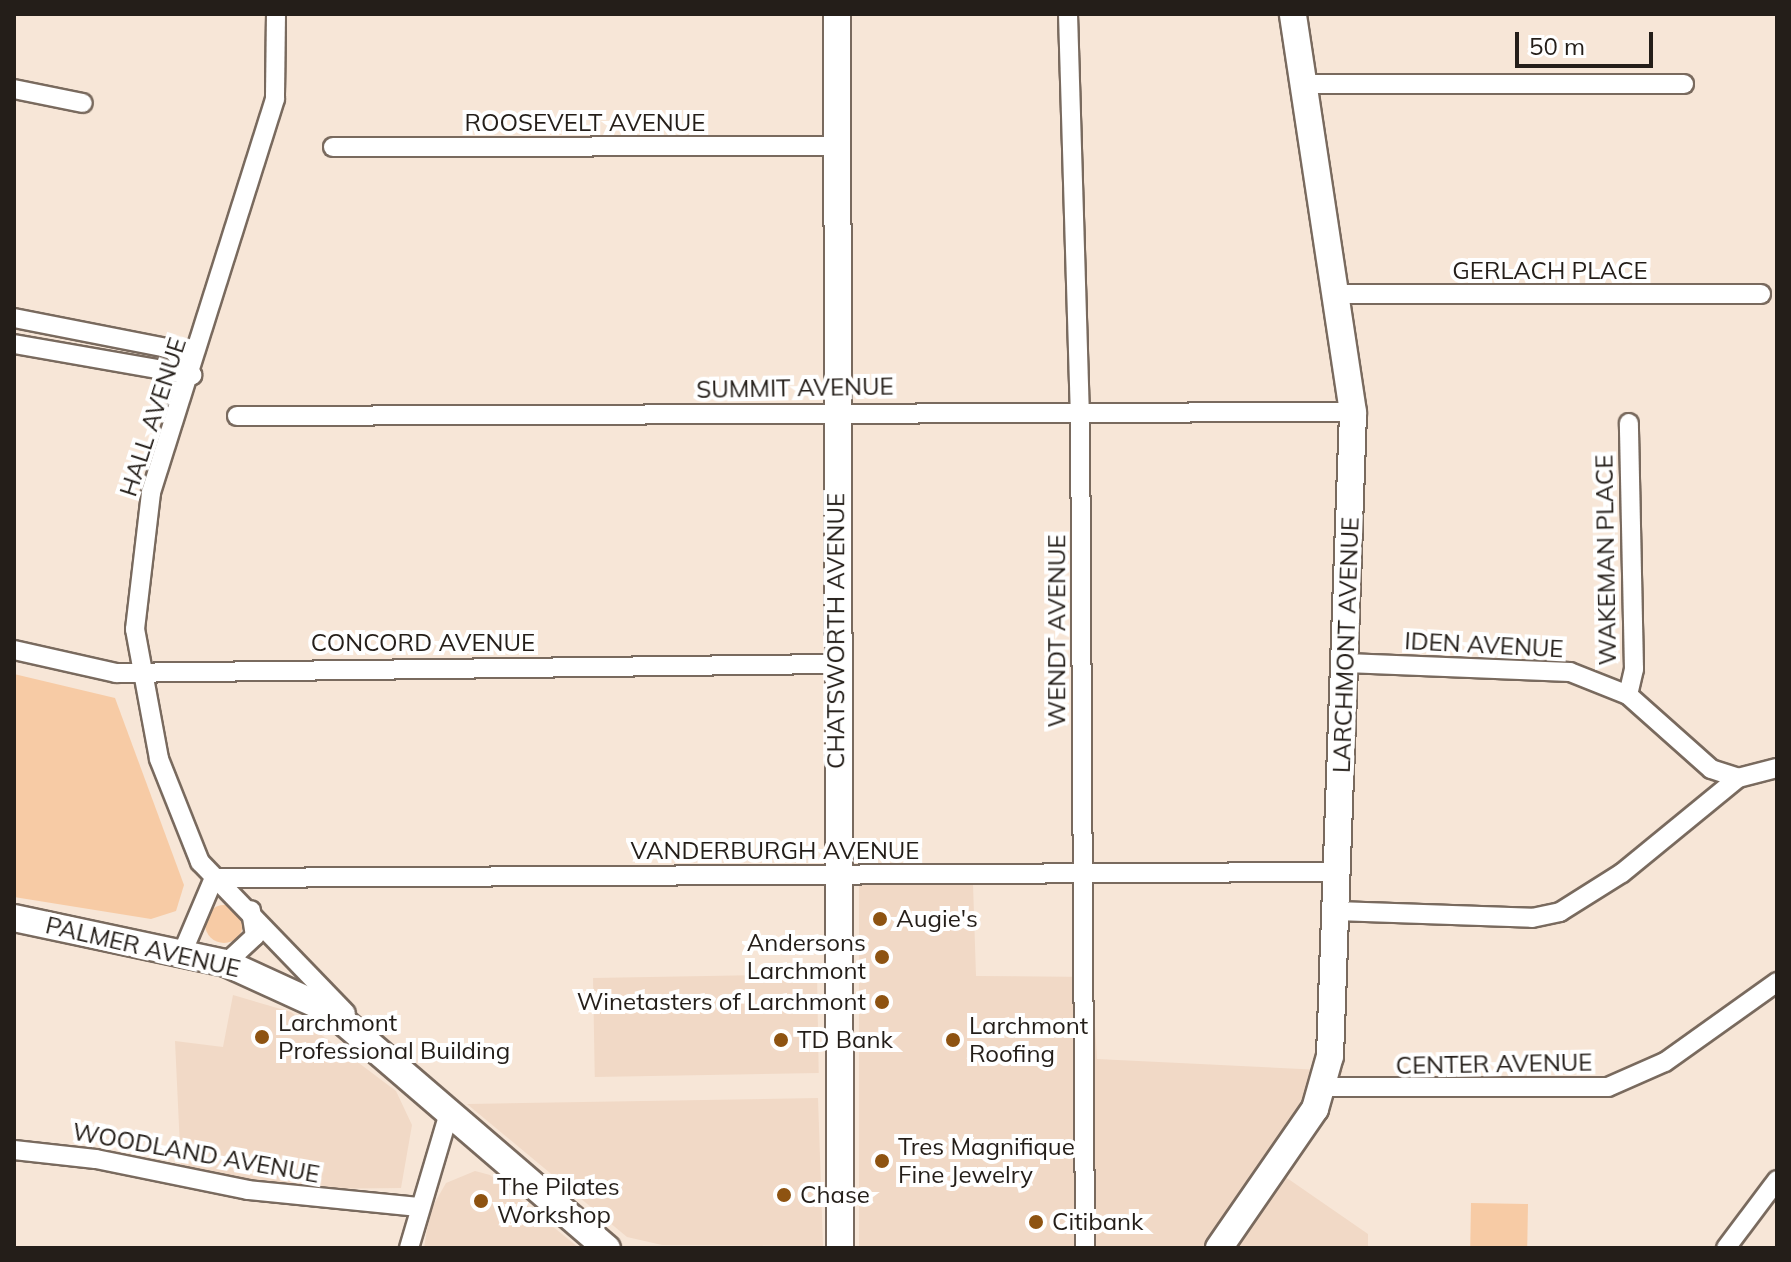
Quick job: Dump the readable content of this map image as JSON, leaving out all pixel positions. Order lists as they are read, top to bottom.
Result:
{
  "streets": {
    "street": [
      "ROOSEVELT AVENUE",
      "GERLACH PLACE",
      "SUMMIT AVENUE",
      "HALL AVENUE",
      "WAKEMAN PLACE",
      "CHATSWORTH AVENUE",
      "WENDT AVENUE",
      "CONCORD AVENUE",
      "LARCHMONT AVENUE",
      "IDEN AVENUE",
      "VANDERBURGH AVENUE",
      "PALMER AVENUE",
      "CENTER AVENUE",
      "WOODLAND AVENUE"
    ]
  },
  "crossings": [
    ["ROOSEVELT AVENUE", "CHATSWORTH AVENUE"],
    ["GERLACH PLACE", "LARCHMONT AVENUE"],
    ["SUMMIT AVENUE", "CHATSWORTH AVENUE"],
    ["SUMMIT AVENUE", "WENDT AVENUE"],
    ["SUMMIT AVENUE", "LARCHMONT AVENUE"],
    ["HALL AVENUE", "CONCORD AVENUE"],
    ["HALL AVENUE", "VANDERBURGH AVENUE"],
    ["HALL AVENUE", "PALMER AVENUE"],
    ["WAKEMAN PLACE", "IDEN AVENUE"],
    ["CHATSWORTH AVENUE", "CONCORD AVENUE"],
    ["CHATSWORTH AVENUE", "VANDERBURGH AVENUE"],
    ["WENDT AVENUE", "VANDERBURGH AVENUE"],
    ["LARCHMONT AVENUE", "IDEN AVENUE"],
    ["LARCHMONT AVENUE", "VANDERBURGH AVENUE"],
    ["LARCHMONT AVENUE", "CENTER AVENUE"]
  ],
  "places": [
    "Augie's",
    "Andersons Larchmont",
    "Winetasters of Larchmont",
    "Larchmont Professional Building",
    "TD Bank",
    "Larchmont Roofing",
    "Tres Magnifique Fine Jewelry",
    "Chase",
    "The Pilates Workshop",
    "Citibank"
  ],
  "scale_bar": "50 m"
}
